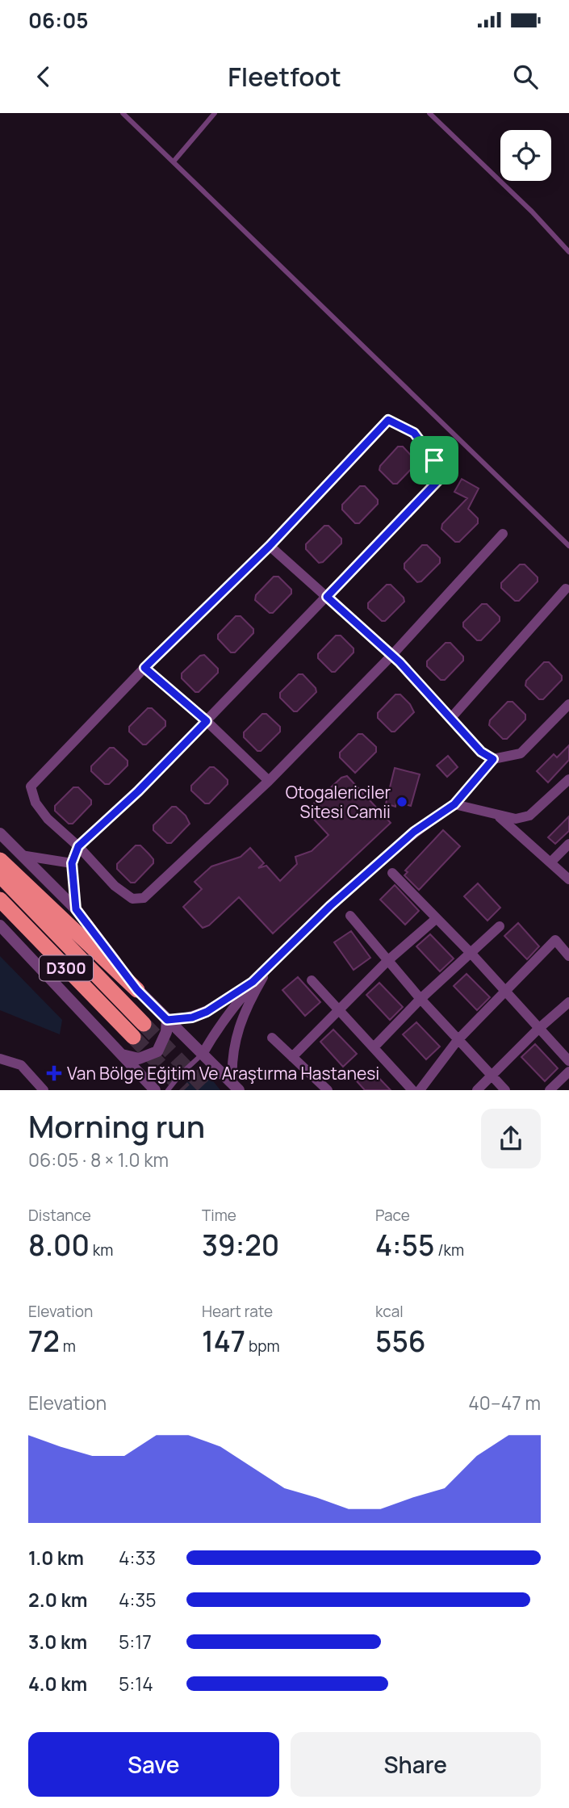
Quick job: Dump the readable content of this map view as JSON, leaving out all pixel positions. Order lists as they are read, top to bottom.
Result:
{
  "streets": {
    "highway": ["D300"]
  },
  "places": {
    "other": ["Otogalericiler Sitesi Camii"],
    "health": ["Van Bölge Eğitim Ve Araştırma Hastanesi"]
  },
  "page": {
    "status": "06:05",
    "header": "Fleetfoot",
    "heading": ["Morning run", "06:05 · 8 × 1.0 km"],
    "stats": [
      ["Distance", "8.00 km"],
      ["Time", "39:20"],
      ["Pace", "4:55 /km"],
      ["Elevation", "72 m"],
      ["Heart rate", "147 bpm"],
      ["kcal", "556"]
    ],
    "chart": ["Elevation", "40–47 m"],
    "list": [
      {
        "name": "1.0 km",
        "note": "4:33"
      },
      {
        "name": "2.0 km",
        "note": "4:35"
      },
      {
        "name": "3.0 km",
        "note": "5:17"
      },
      {
        "name": "4.0 km",
        "note": "5:14"
      }
    ],
    "buttons": ["Save", "Share"]
  }
}
